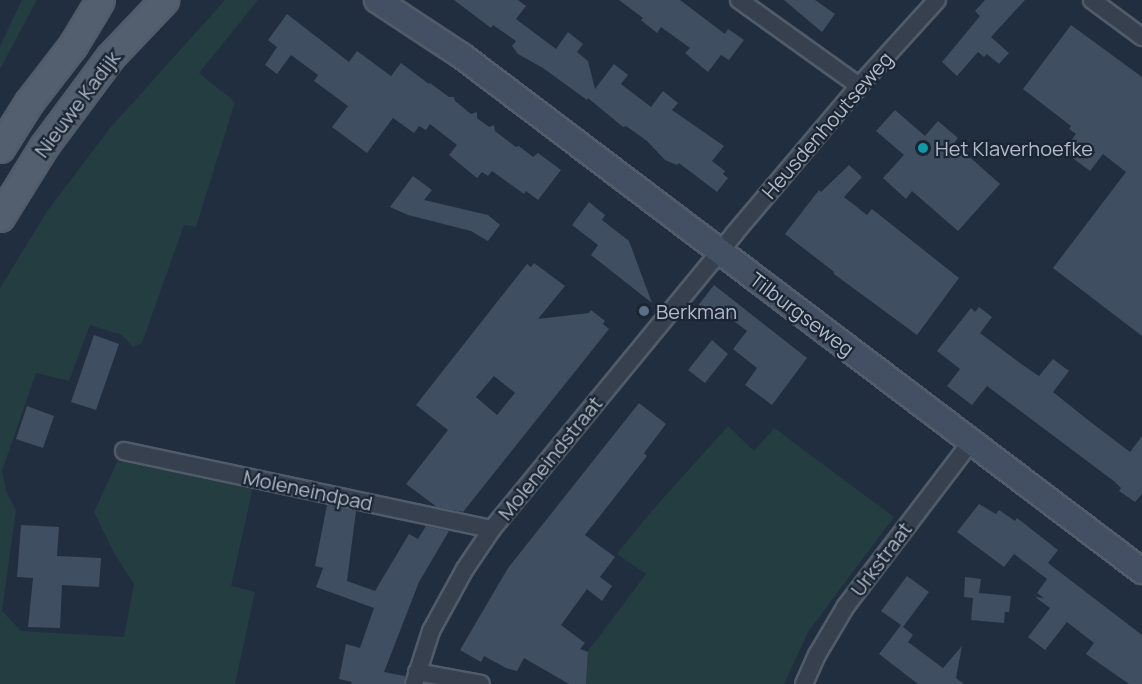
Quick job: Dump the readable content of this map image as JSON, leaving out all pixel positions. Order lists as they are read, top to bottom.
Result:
{
  "streets": {
    "main road": ["Nieuwe Kadijk", "Tilburgseweg"],
    "street": [
      "Heusdenhoutseweg",
      "Moleneindstraat",
      "Moleneindpad",
      "Urkstraat"
    ]
  },
  "crossings": [
    ["Heusdenhoutseweg", "Tilburgseweg"],
    ["Heusdenhoutseweg", "Moleneindstraat"],
    ["Tilburgseweg", "Moleneindstraat"],
    ["Tilburgseweg", "Urkstraat"],
    ["Moleneindstraat", "Moleneindpad"]
  ],
  "places": ["Het Klaverhoefke", "Berkman"]
}
